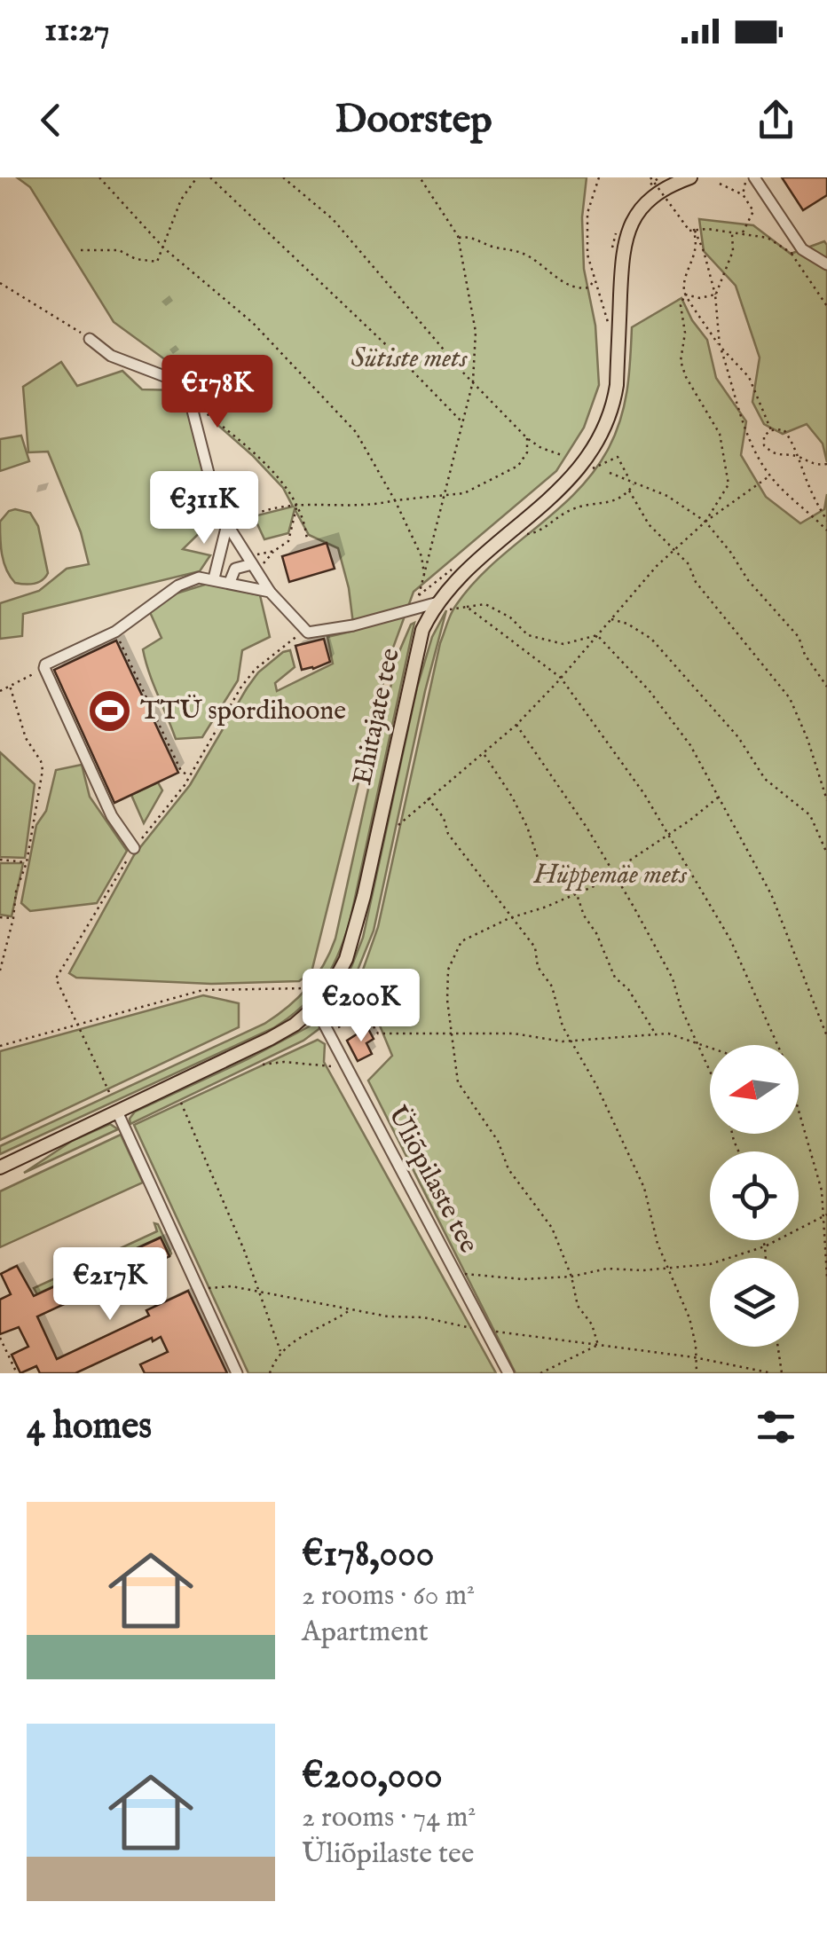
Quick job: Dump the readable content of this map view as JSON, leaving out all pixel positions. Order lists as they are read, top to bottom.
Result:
{
  "streets": {
    "main road": ["Ehitajate tee"],
    "street": ["Üliõpilaste tee"]
  },
  "crossings": [
    ["Ehitajate tee", "Üliõpilaste tee"]
  ],
  "parks": ["Sütiste mets", "Hüppemäe mets"],
  "places": {
    "sports": ["TTÜ spordihoone"]
  },
  "north": "left",
  "page": {
    "status": "11:27",
    "header": "Doorstep",
    "price": [
      "€178K",
      "€311K",
      "€200K",
      "€217K"
    ],
    "heading": "4 homes",
    "list": [
      {
        "name": "€178,000",
        "note": "2 rooms · 60 m² · Apartment"
      },
      {
        "name": "€200,000",
        "note": "2 rooms · 74 m² · Üliõpilaste tee"
      }
    ]
  }
}
